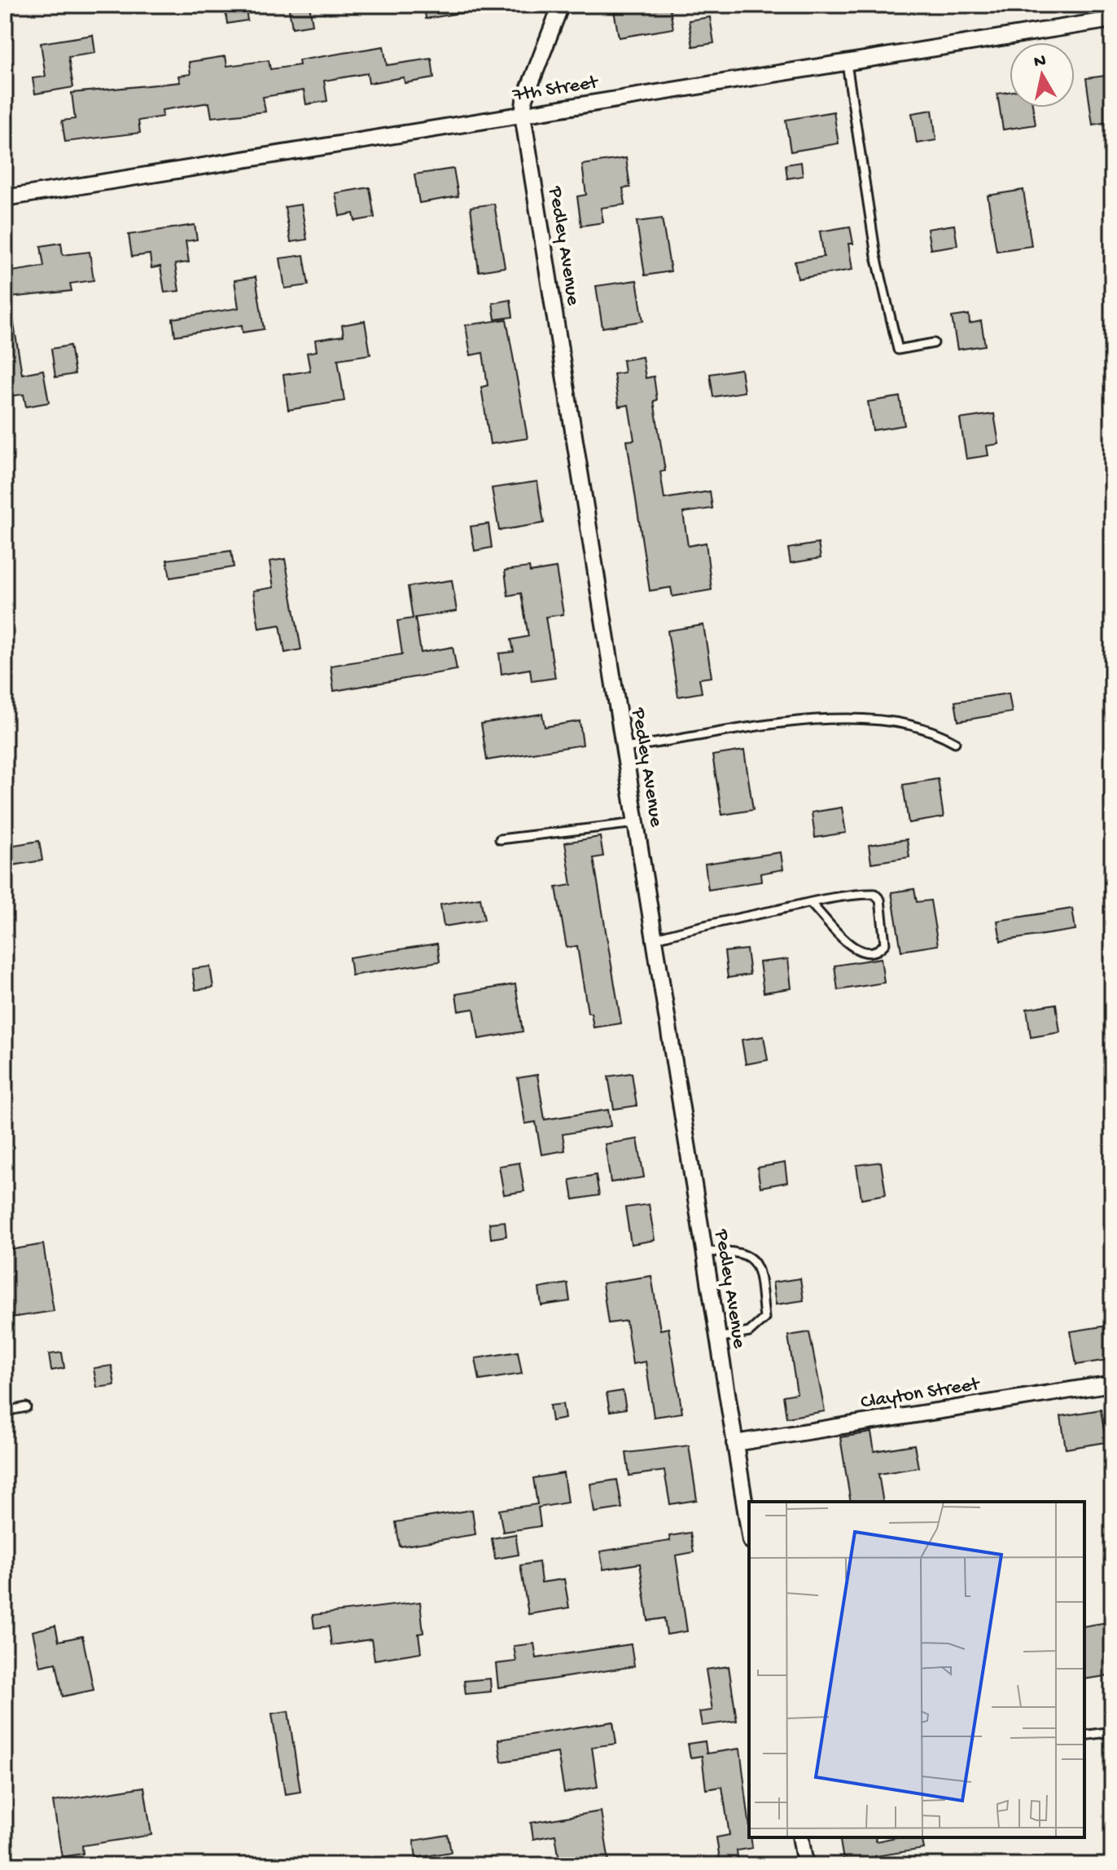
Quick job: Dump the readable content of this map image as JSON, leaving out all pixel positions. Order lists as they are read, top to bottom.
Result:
{
  "streets": {
    "street": ["7th Street", "Pedley Avenue", "Clayton Street"]
  },
  "crossings": [
    ["7th Street", "Pedley Avenue"],
    ["Pedley Avenue", "Clayton Street"]
  ],
  "north": "top"
}
